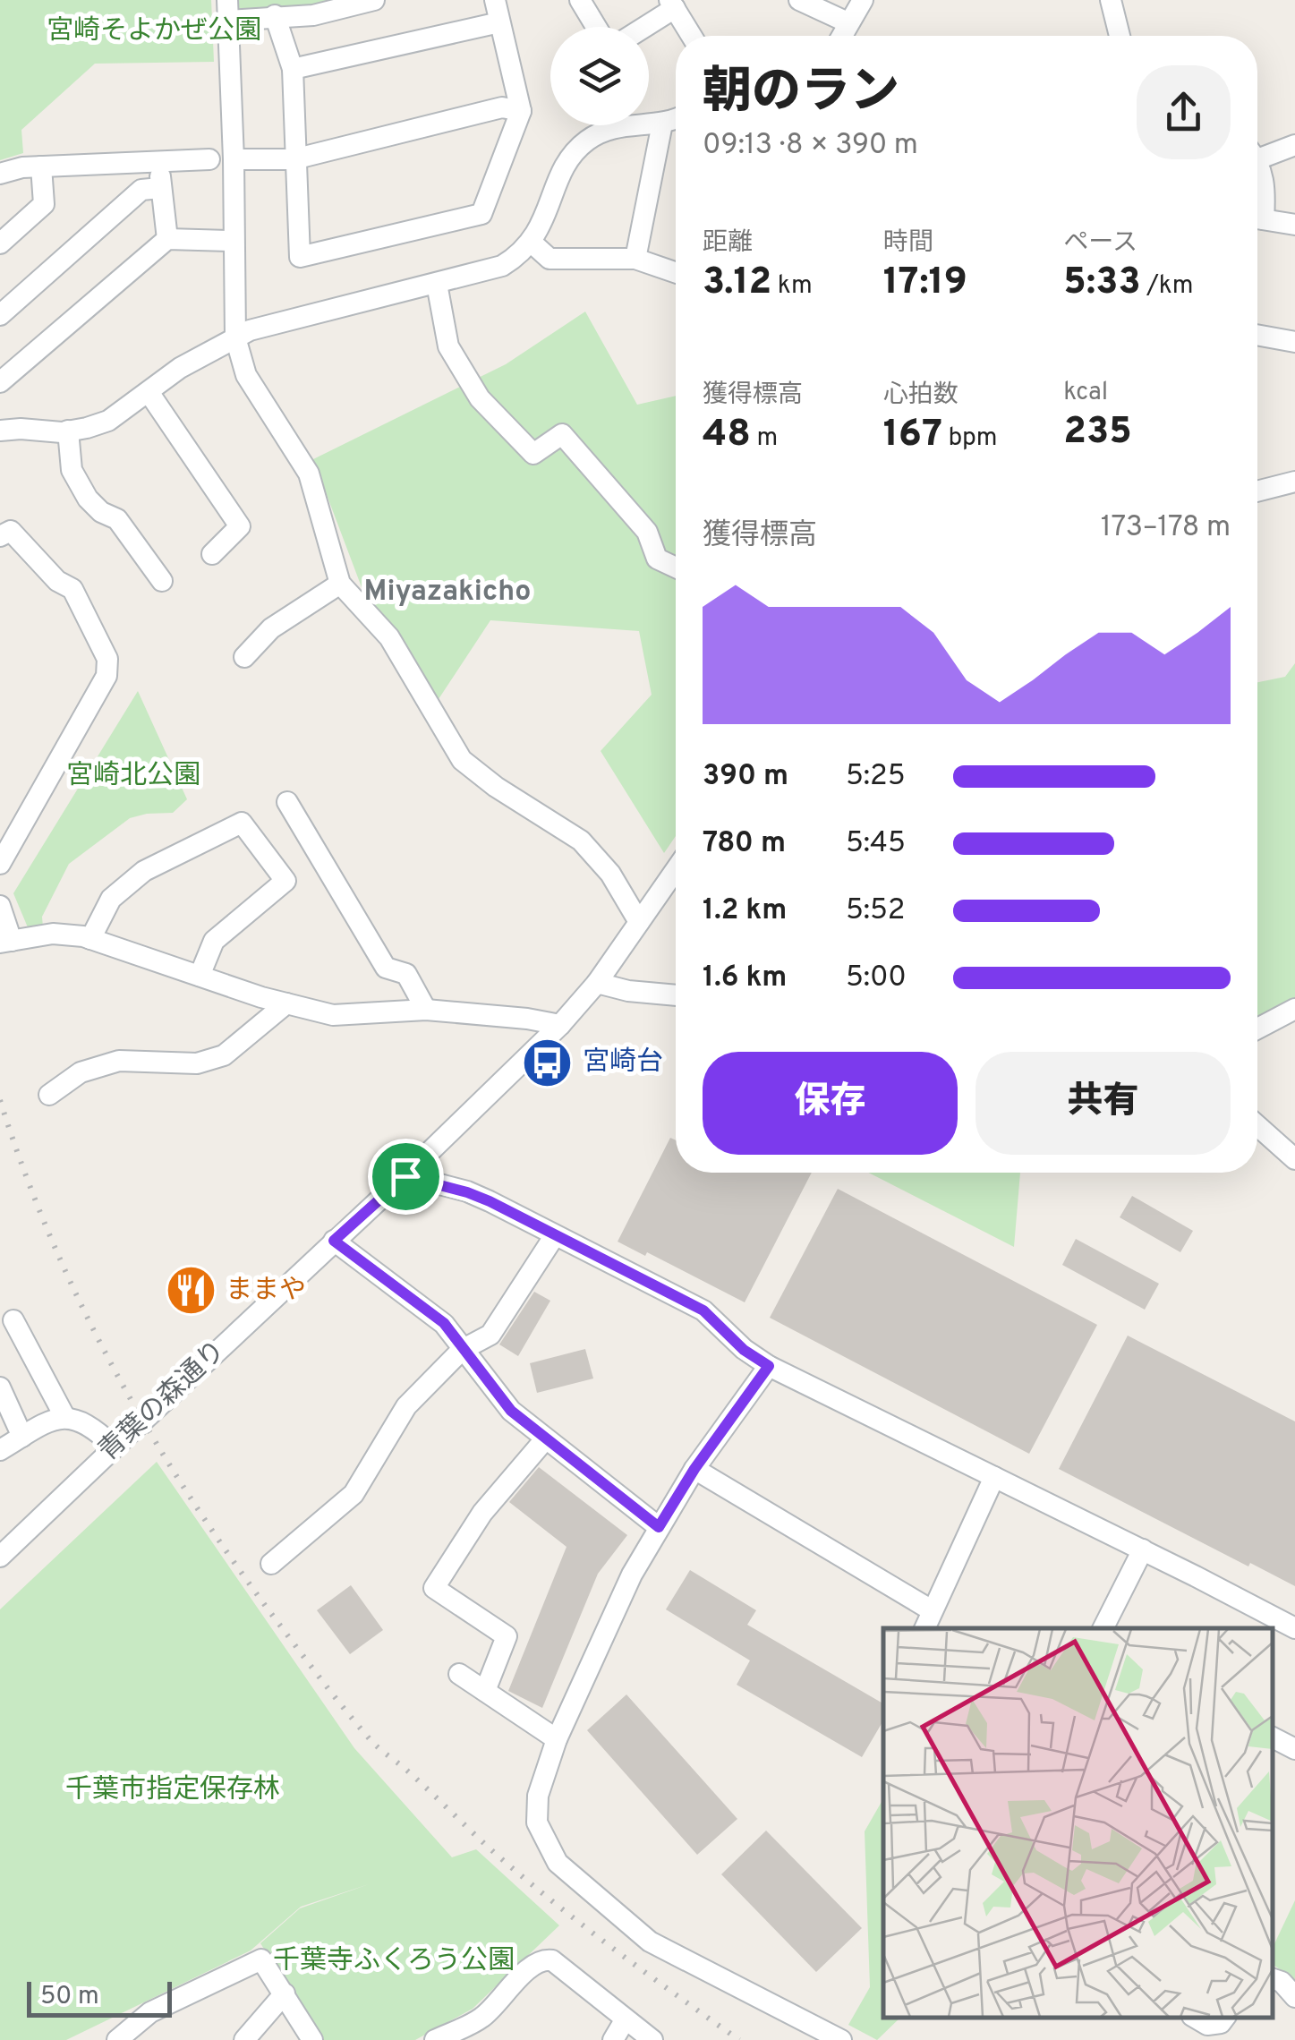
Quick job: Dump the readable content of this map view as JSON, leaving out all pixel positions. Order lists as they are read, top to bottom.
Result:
{
  "streets": {
    "street": ["青葉の森通り"]
  },
  "districts": ["Miyazakicho"],
  "parks": [
    "宮崎そよかぜ公園",
    "宮崎北公園",
    "千葉市指定保存林",
    "千葉寺ふくろう公園"
  ],
  "places": {
    "bus stop": ["宮崎台"],
    "restaurant": ["ままや"]
  },
  "scale_bar": "50 m",
  "page": {
    "heading": ["朝のラン", "09:13 · 8 × 390 m"],
    "stats": [
      ["距離", "3.12 km"],
      ["時間", "17:19"],
      ["ペース", "5:33 /km"],
      ["獲得標高", "48 m"],
      ["心拍数", "167 bpm"],
      ["kcal", "235"]
    ],
    "chart": ["獲得標高", "173–178 m"],
    "list": [
      {
        "name": "390 m",
        "note": "5:25"
      },
      {
        "name": "780 m",
        "note": "5:45"
      },
      {
        "name": "1.2 km",
        "note": "5:52"
      },
      {
        "name": "1.6 km",
        "note": "5:00"
      }
    ],
    "buttons": ["保存", "共有"],
    "scale": "50 m"
  }
}
